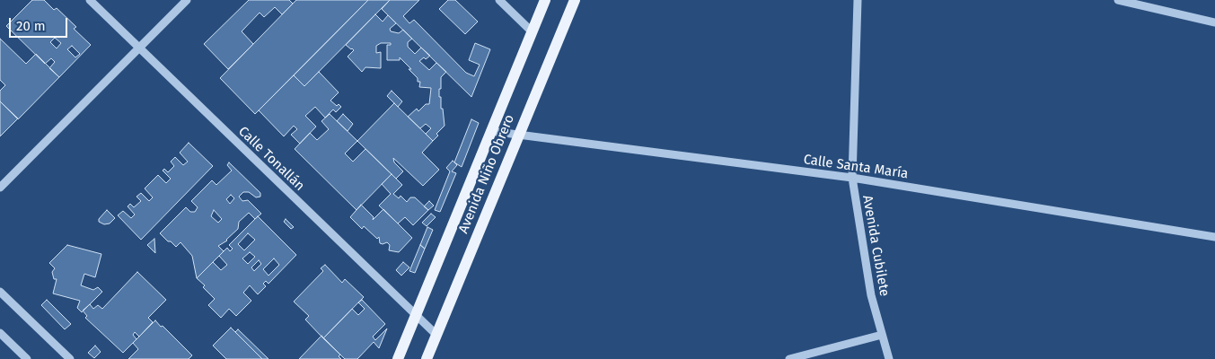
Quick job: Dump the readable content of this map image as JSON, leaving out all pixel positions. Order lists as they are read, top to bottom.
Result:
{
  "streets": {
    "main road": ["Avenida Niño Obrero"],
    "street": ["Calle Tonallán", "Calle Santa María", "Avenida Cubilete"]
  },
  "crossings": [
    ["Calle Tonallán", "Avenida Niño Obrero"],
    ["Calle Santa María", "Avenida Niño Obrero"],
    ["Calle Santa María", "Avenida Cubilete"]
  ],
  "scale_bar": "20 m"
}
